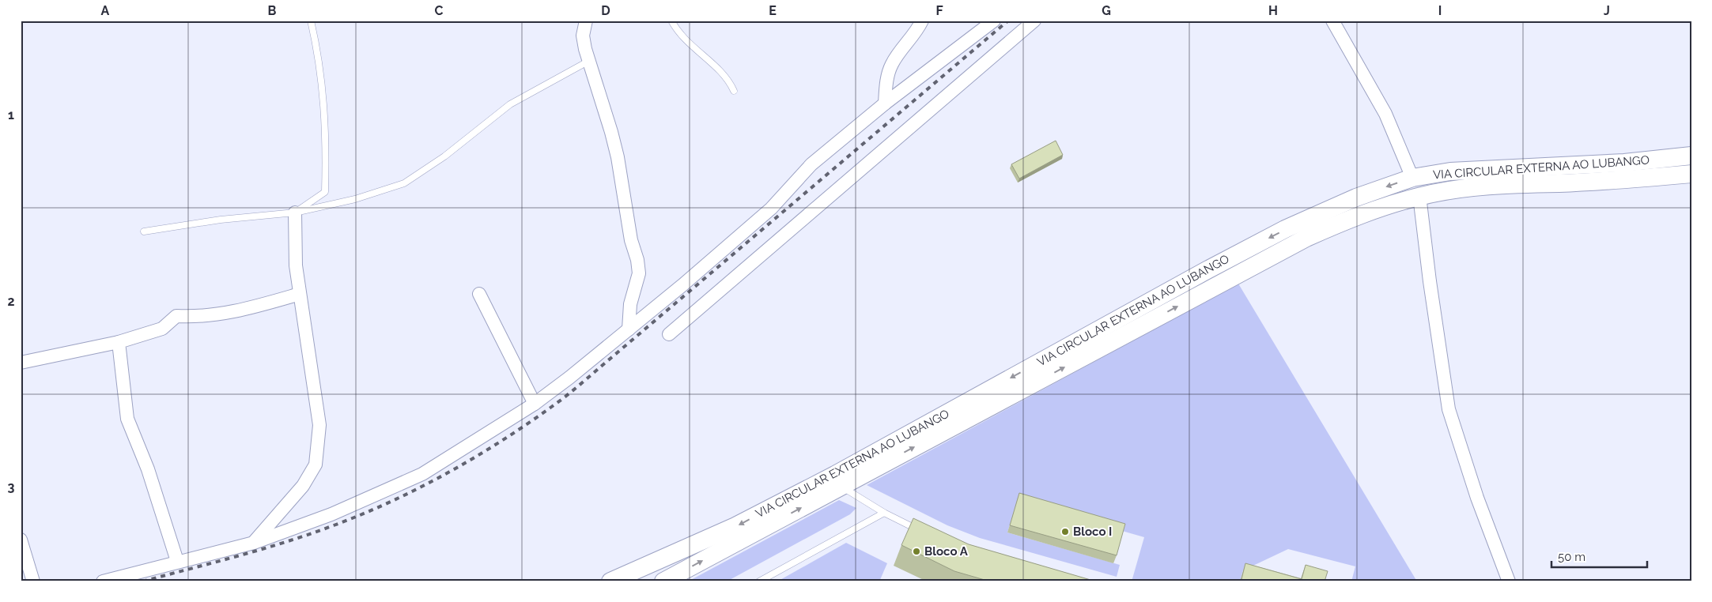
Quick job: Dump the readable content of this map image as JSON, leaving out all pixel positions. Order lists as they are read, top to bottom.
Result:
{
  "streets": {
    "main road": ["VIA CIRCULAR EXTERNA AO LUBANGO"]
  },
  "places": ["Bloco I", "Bloco A"],
  "scale_bar": "50 m",
  "grid": {
    "columns": [
      "A",
      "B",
      "C",
      "D",
      "E",
      "F",
      "G",
      "H",
      "I",
      "J"
    ],
    "rows": ["1", "2", "3"]
  }
}
